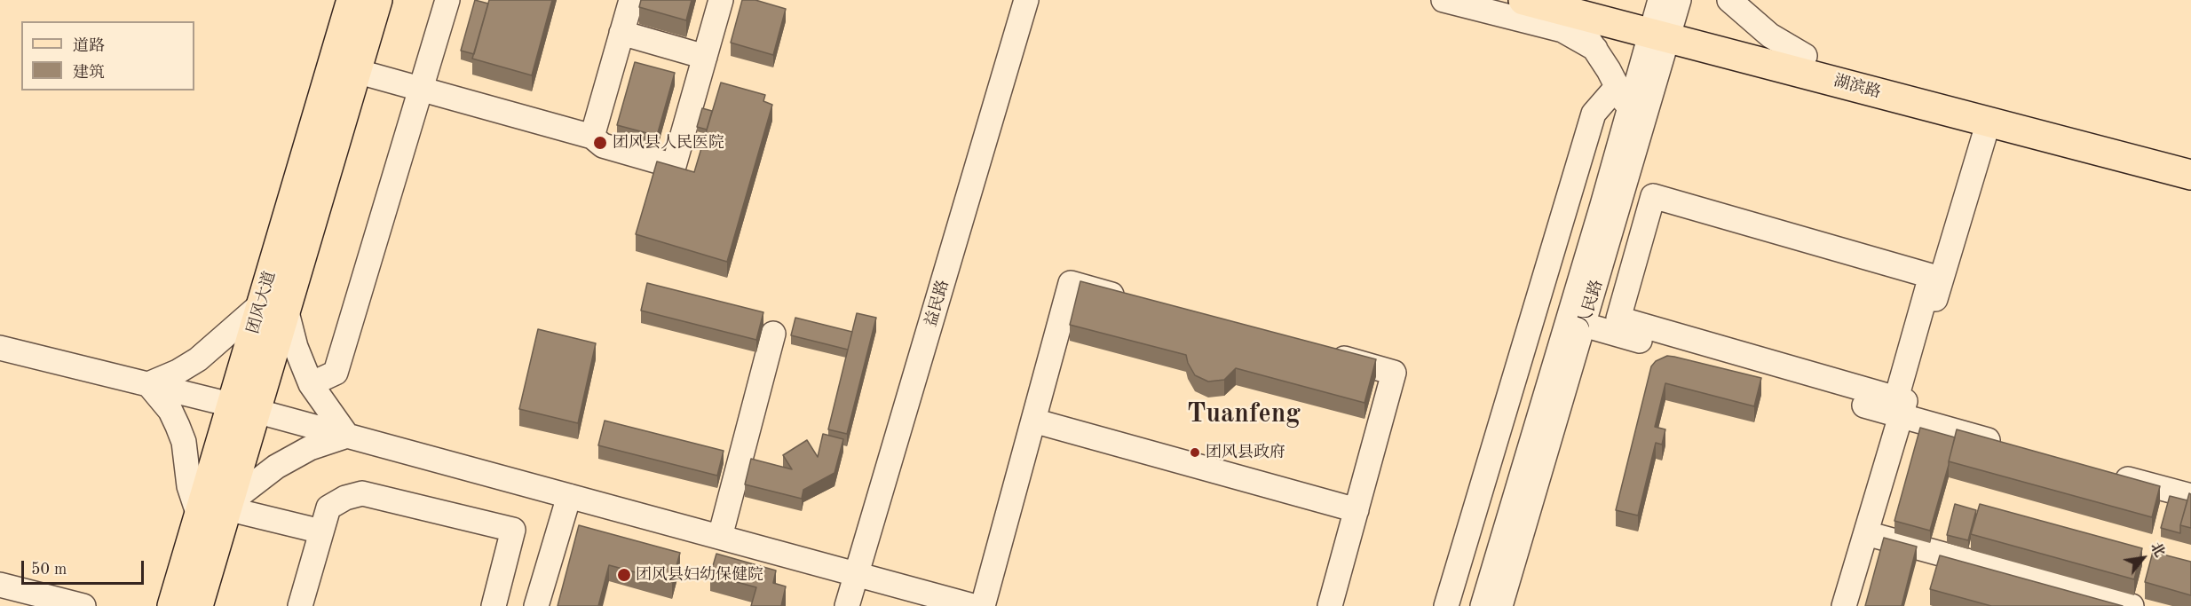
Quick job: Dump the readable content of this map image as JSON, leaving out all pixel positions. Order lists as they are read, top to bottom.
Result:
{
  "streets": {
    "main road": ["湖滨路", "团风大道"],
    "street": ["益民路", "人民路"]
  },
  "crossings": [
    ["湖滨路", "人民路"]
  ],
  "districts": ["Tuanfeng"],
  "places": ["团风县人民医院", "团风县政府", "团风县妇幼保健院"],
  "legend": ["道路", "建筑"],
  "scale_bar": "50 m",
  "north": "top right"
}
